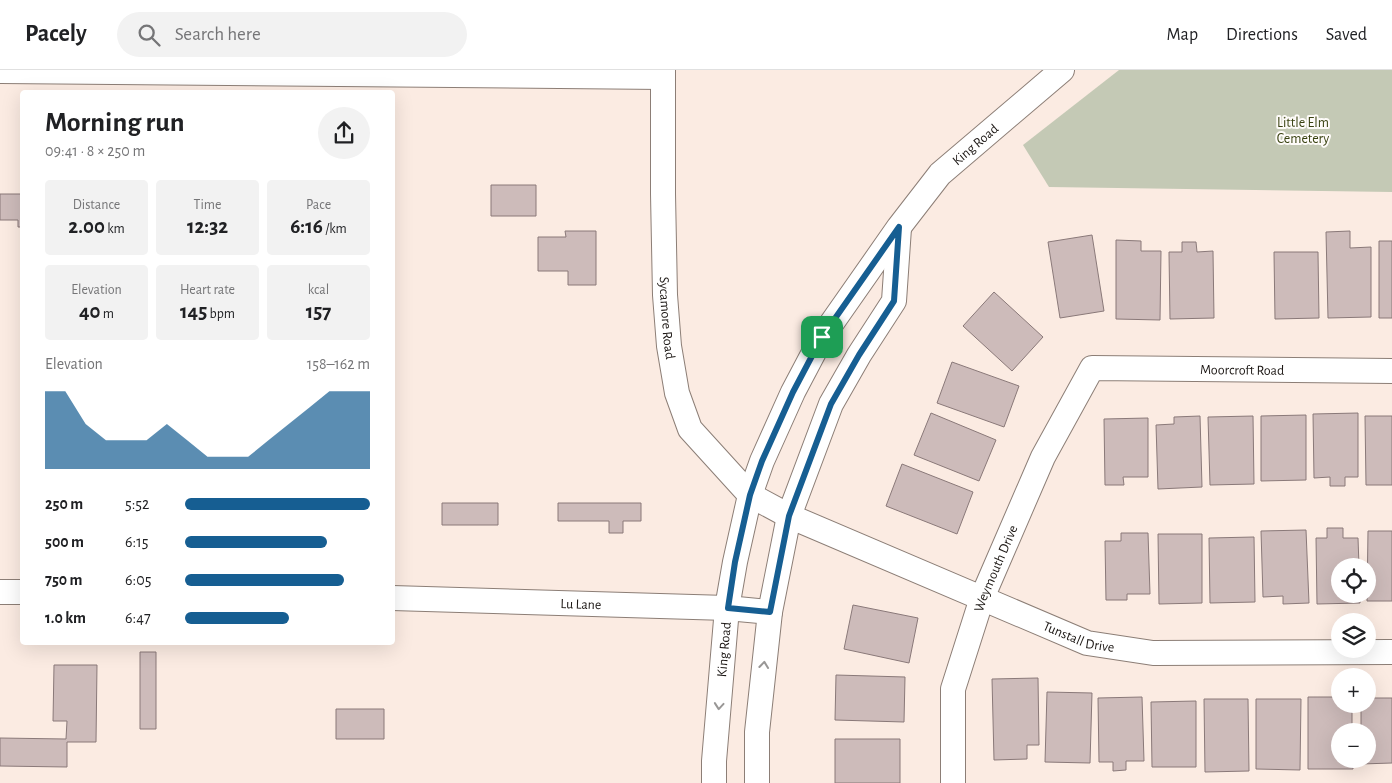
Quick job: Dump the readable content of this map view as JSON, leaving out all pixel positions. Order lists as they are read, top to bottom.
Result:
{
  "streets": {
    "street": [
      "King Road",
      "Sycamore Road",
      "Moorcroft Road",
      "Weymouth Drive",
      "Lu Lane",
      "Tunstall Drive"
    ]
  },
  "crossings": [
    ["King Road", "Sycamore Road"],
    ["King Road", "Lu Lane"],
    ["Sycamore Road", "Tunstall Drive"],
    ["Moorcroft Road", "Weymouth Drive"],
    ["Weymouth Drive", "Tunstall Drive"]
  ],
  "parks": ["Little Elm Cemetery"],
  "page": {
    "header": "Pacely",
    "search": "Search here",
    "nav": ["Map", "Directions", "Saved"],
    "heading": ["Morning run", "09:41 · 8 × 250 m"],
    "stats": [
      ["Distance", "2.00 km"],
      ["Time", "12:32"],
      ["Pace", "6:16 /km"],
      ["Elevation", "40 m"],
      ["Heart rate", "145 bpm"],
      ["kcal", "157"]
    ],
    "chart": ["Elevation", "158–162 m"],
    "list": [
      {
        "name": "250 m",
        "note": "5:52"
      },
      {
        "name": "500 m",
        "note": "6:15"
      },
      {
        "name": "750 m",
        "note": "6:05"
      },
      {
        "name": "1.0 km",
        "note": "6:47"
      }
    ],
    "map_buttons": ["+", "−"]
  }
}
